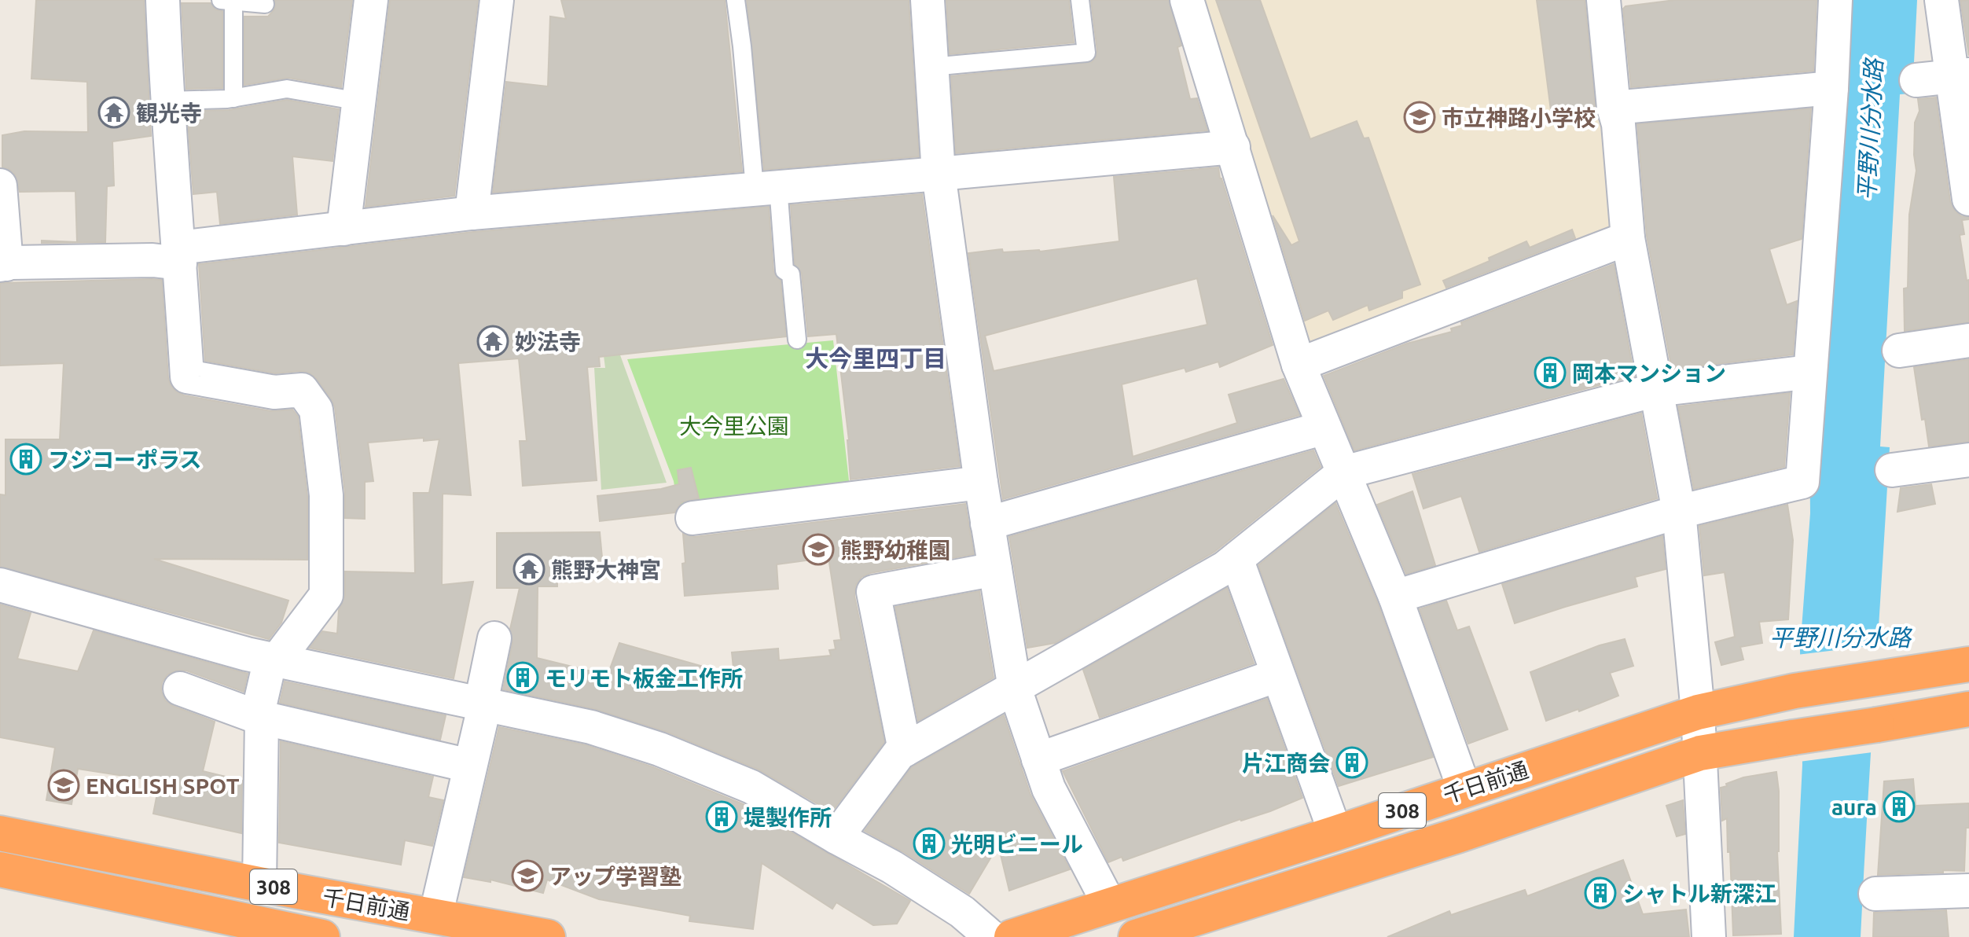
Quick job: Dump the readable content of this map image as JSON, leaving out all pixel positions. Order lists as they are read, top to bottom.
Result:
{
  "streets": {
    "highway": ["千日前通", "308"]
  },
  "districts": ["大今里四丁目"],
  "water": ["平野川分水路"],
  "parks": ["大今里公園"],
  "places": {
    "temple": ["観光寺", "妙法寺", "熊野大神宮"],
    "school or university": [
      "市立神路小学校",
      "熊野幼稚園",
      "ENGLISH SPOT",
      "アップ学習塾"
    ],
    "building": [
      "岡本マンション",
      "フジコーポラス",
      "モリモト板金工作所",
      "片江商会",
      "aura",
      "堤製作所",
      "光明ビニール",
      "シャトル新深江"
    ]
  }
}
